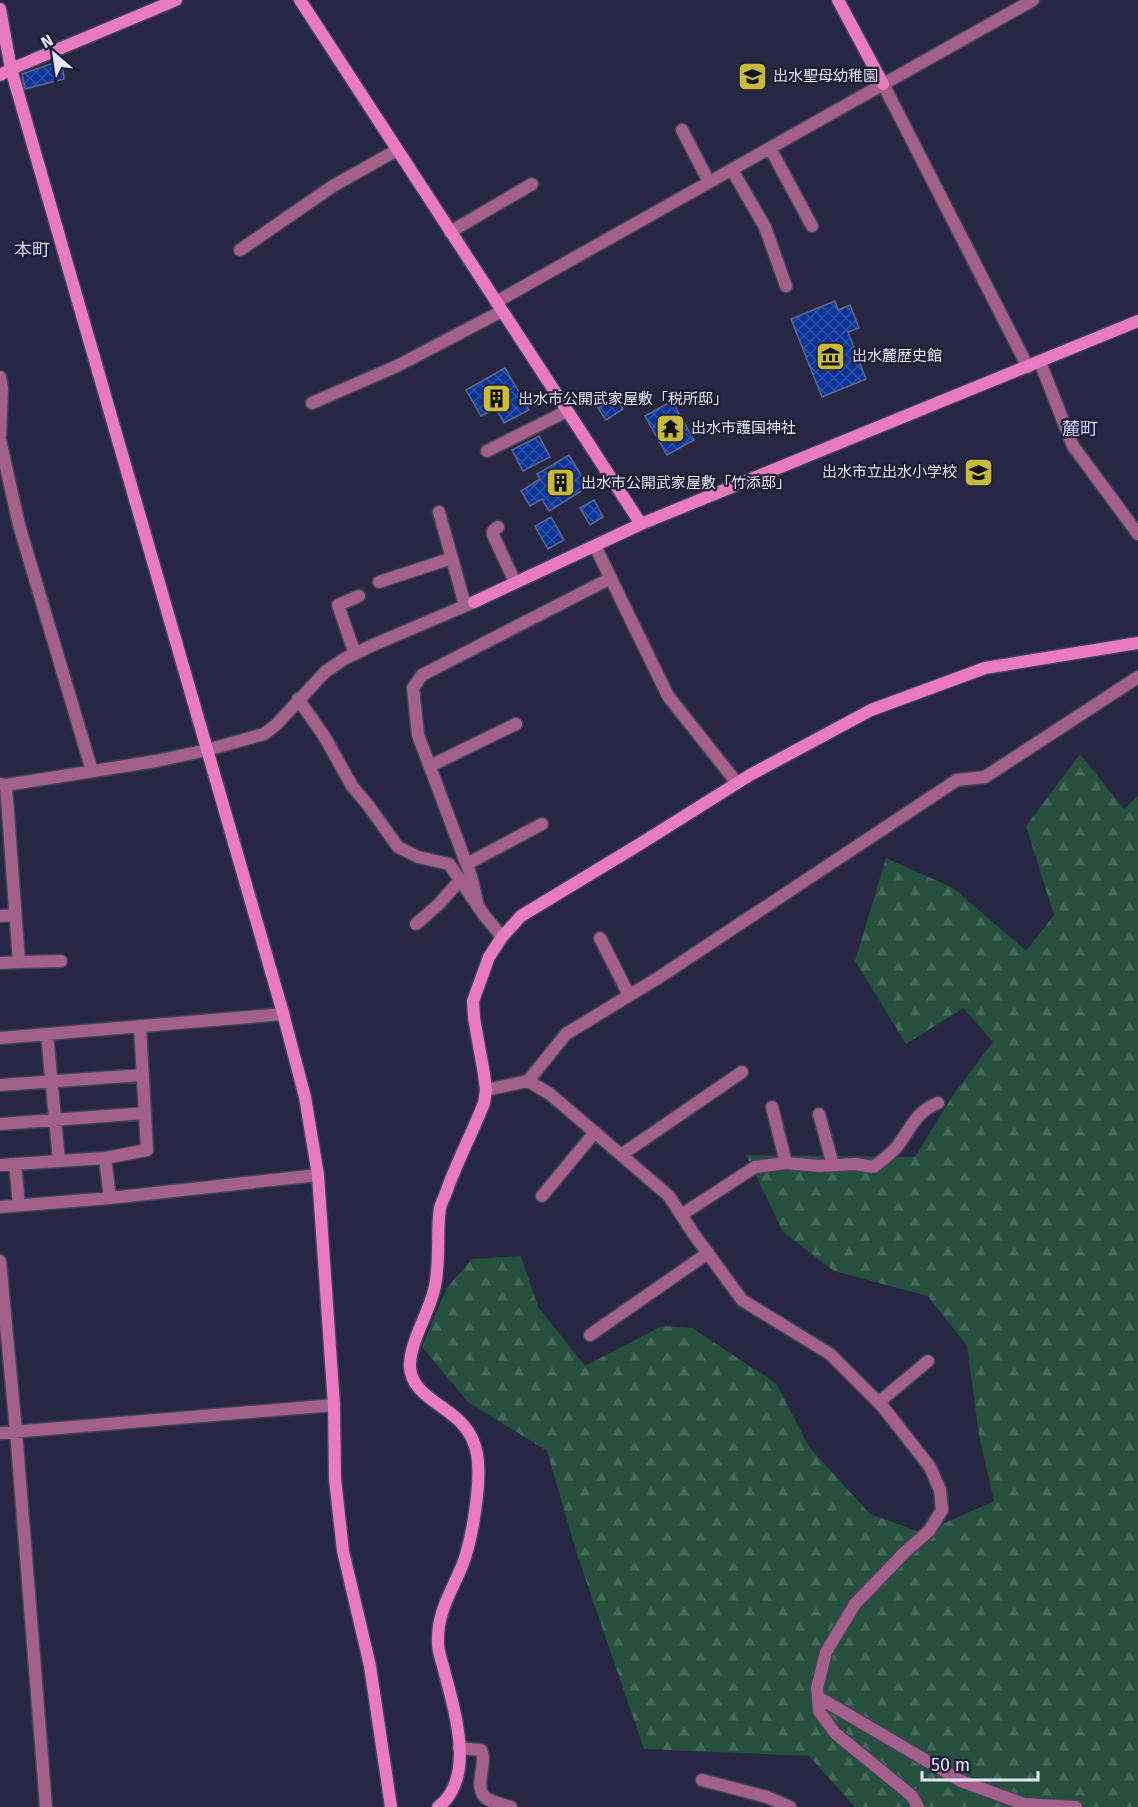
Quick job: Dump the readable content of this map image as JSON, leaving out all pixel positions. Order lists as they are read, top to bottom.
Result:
{
  "districts": ["本町", "麓町"],
  "places": {
    "school or university": ["出水聖母幼稚園", "出水市立出水小学校"],
    "museum": ["出水麓歴史館"],
    "building": ["出水市公開武家屋敷「税所邸」", "出水市公開武家屋敷「竹添邸」"],
    "temple": ["出水市護国神社"]
  },
  "scale_bar": "50 m",
  "north": "top left"
}
